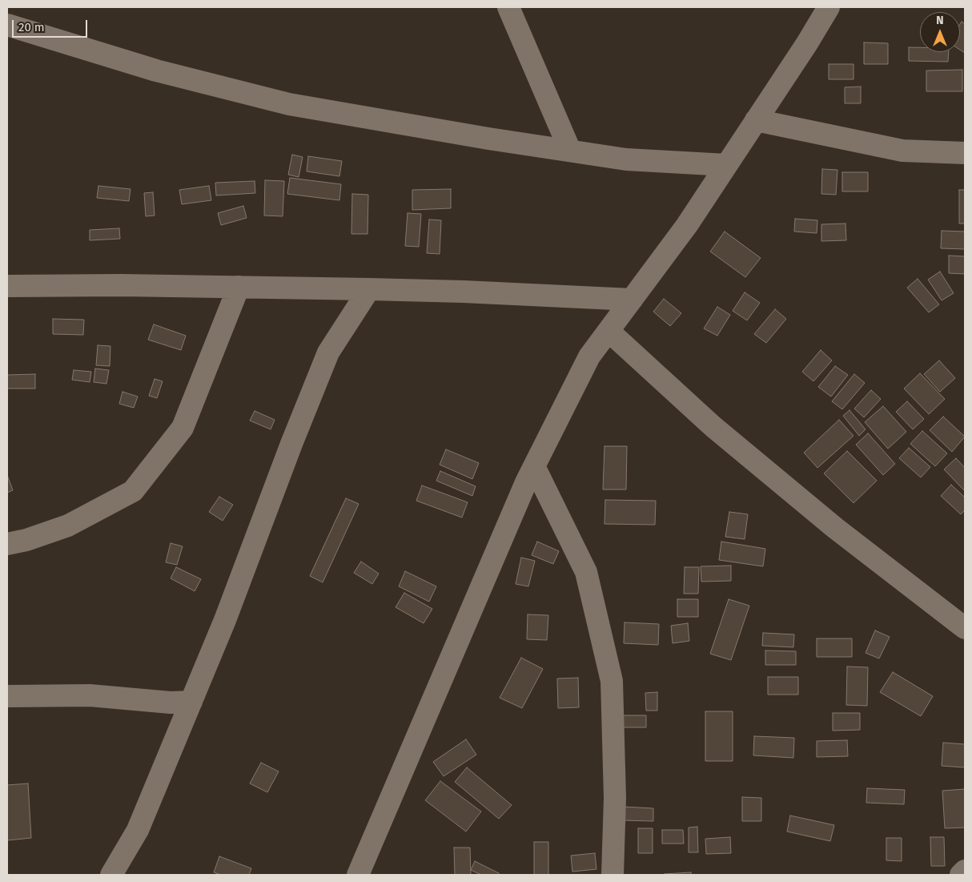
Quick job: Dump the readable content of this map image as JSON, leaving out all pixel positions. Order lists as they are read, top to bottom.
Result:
{
  "scale_bar": "20 m",
  "north": "top"
}
